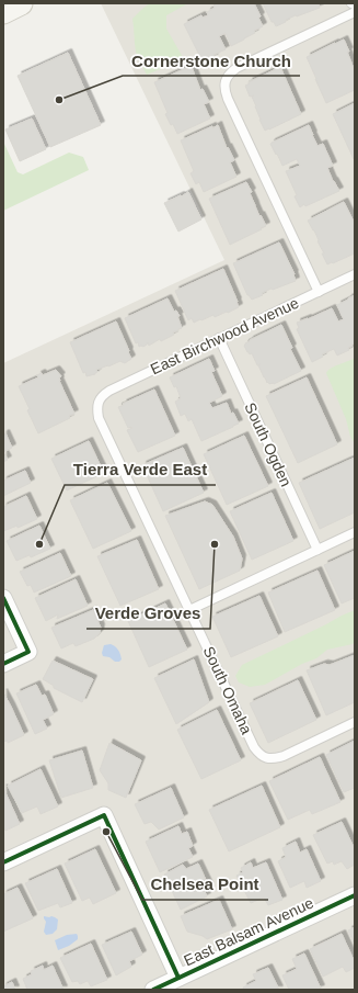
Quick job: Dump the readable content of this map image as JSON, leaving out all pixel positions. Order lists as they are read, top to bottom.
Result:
{
  "streets": {
    "street": ["East Balsam Avenue"],
    "lane": ["East Birchwood Avenue", "South Ogden", "South Omaha"]
  },
  "crossings": [
    ["East Birchwood Avenue", "South Ogden"],
    ["East Birchwood Avenue", "South Omaha"]
  ],
  "places": [
    "Cornerstone Church",
    "Tierra Verde East",
    "Verde Groves",
    "Chelsea Point"
  ]
}
